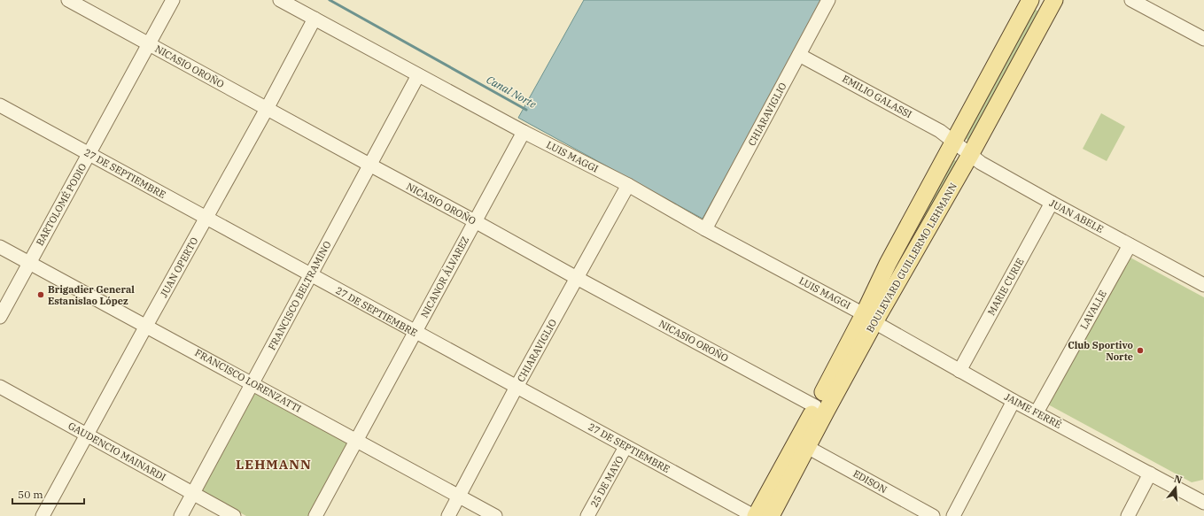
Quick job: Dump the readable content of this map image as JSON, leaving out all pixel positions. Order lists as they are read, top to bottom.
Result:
{
  "streets": {
    "main road": ["BOULEVARD GUILLERMO LEHMANN"],
    "street": [
      "NICASIO OROÑO",
      "EMILIO GALASSI",
      "CHIARAVIGLIO",
      "LUIS MAGGI",
      "27 DE SEPTIEMBRE",
      "BARTOLOMÉ PODIO",
      "JUAN ABELE",
      "JUAN OPERTO",
      "NICANOR ÁLVAREZ",
      "MARIE CURIE",
      "FRANCISCO BELTRAMINO",
      "LAVALLE",
      "FRANCISCO LORENZATTI",
      "JAIME FERRÉ",
      "GAUDENCIO MAINARDI",
      "25 DE MAYO",
      "EDISON"
    ]
  },
  "crossings": [
    ["NICASIO OROÑO", "CHIARAVIGLIO"],
    ["NICASIO OROÑO", "BARTOLOMÉ PODIO"],
    ["NICASIO OROÑO", "BOULEVARD GUILLERMO LEHMANN"],
    ["NICASIO OROÑO", "JUAN OPERTO"],
    ["NICASIO OROÑO", "NICANOR ÁLVAREZ"],
    ["NICASIO OROÑO", "FRANCISCO BELTRAMINO"],
    ["EMILIO GALASSI", "CHIARAVIGLIO"],
    ["EMILIO GALASSI", "JUAN ABELE"],
    ["EMILIO GALASSI", "BOULEVARD GUILLERMO LEHMANN"],
    ["CHIARAVIGLIO", "LUIS MAGGI"],
    ["CHIARAVIGLIO", "27 DE SEPTIEMBRE"],
    ["CHIARAVIGLIO", "FRANCISCO LORENZATTI"],
    ["LUIS MAGGI", "BOULEVARD GUILLERMO LEHMANN"],
    ["LUIS MAGGI", "JUAN OPERTO"],
    ["LUIS MAGGI", "NICANOR ÁLVAREZ"],
    ["LUIS MAGGI", "FRANCISCO BELTRAMINO"],
    ["LUIS MAGGI", "JAIME FERRÉ"],
    ["27 DE SEPTIEMBRE", "BARTOLOMÉ PODIO"],
    ["27 DE SEPTIEMBRE", "BOULEVARD GUILLERMO LEHMANN"],
    ["27 DE SEPTIEMBRE", "JUAN OPERTO"],
    ["27 DE SEPTIEMBRE", "NICANOR ÁLVAREZ"],
    ["27 DE SEPTIEMBRE", "FRANCISCO BELTRAMINO"],
    ["27 DE SEPTIEMBRE", "25 DE MAYO"],
    ["BARTOLOMÉ PODIO", "FRANCISCO LORENZATTI"],
    ["JUAN ABELE", "BOULEVARD GUILLERMO LEHMANN"],
    ["JUAN ABELE", "MARIE CURIE"],
    ["JUAN ABELE", "LAVALLE"],
    ["BOULEVARD GUILLERMO LEHMANN", "JAIME FERRÉ"],
    ["BOULEVARD GUILLERMO LEHMANN", "EDISON"],
    ["JUAN OPERTO", "FRANCISCO LORENZATTI"],
    ["JUAN OPERTO", "GAUDENCIO MAINARDI"],
    ["NICANOR ÁLVAREZ", "FRANCISCO LORENZATTI"],
    ["MARIE CURIE", "JAIME FERRÉ"],
    ["FRANCISCO BELTRAMINO", "FRANCISCO LORENZATTI"],
    ["FRANCISCO BELTRAMINO", "GAUDENCIO MAINARDI"],
    ["LAVALLE", "JAIME FERRÉ"]
  ],
  "districts": ["LEHMANN"],
  "water": ["Canal Norte"],
  "places": ["Brigadier General Estanislao López", "Club Sportivo Norte"],
  "scale_bar": "50 m",
  "north": "top"
}
